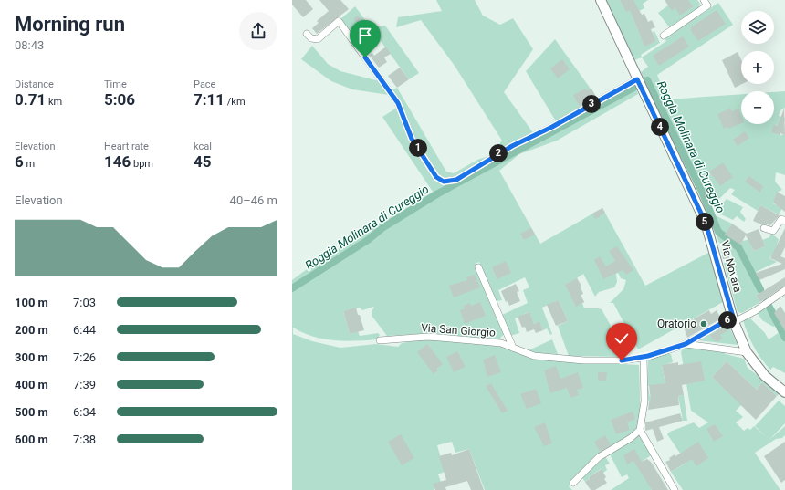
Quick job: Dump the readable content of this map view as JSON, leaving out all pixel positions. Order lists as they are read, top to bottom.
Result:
{
  "streets": {
    "main road": ["Via Novara"],
    "street": ["Via San Giorgio"]
  },
  "water": ["Roggia Molinara di Cureggio"],
  "places": ["Oratorio"],
  "page": {
    "heading": ["Morning run", "08:43"],
    "map_buttons": ["+", "−"],
    "stats": [
      ["Distance", "0.71 km"],
      ["Time", "5:06"],
      ["Pace", "7:11 /km"],
      ["Elevation", "6 m"],
      ["Heart rate", "146 bpm"],
      ["kcal", "45"]
    ],
    "pins": [
      "3",
      "4",
      "1",
      "2",
      "5",
      "6"
    ],
    "chart": ["Elevation", "40–46 m"],
    "list": [
      {
        "name": "100 m",
        "note": "7:03"
      },
      {
        "name": "200 m",
        "note": "6:44"
      },
      {
        "name": "300 m",
        "note": "7:26"
      },
      {
        "name": "400 m",
        "note": "7:39"
      },
      {
        "name": "500 m",
        "note": "6:34"
      },
      {
        "name": "600 m",
        "note": "7:38"
      }
    ]
  }
}
